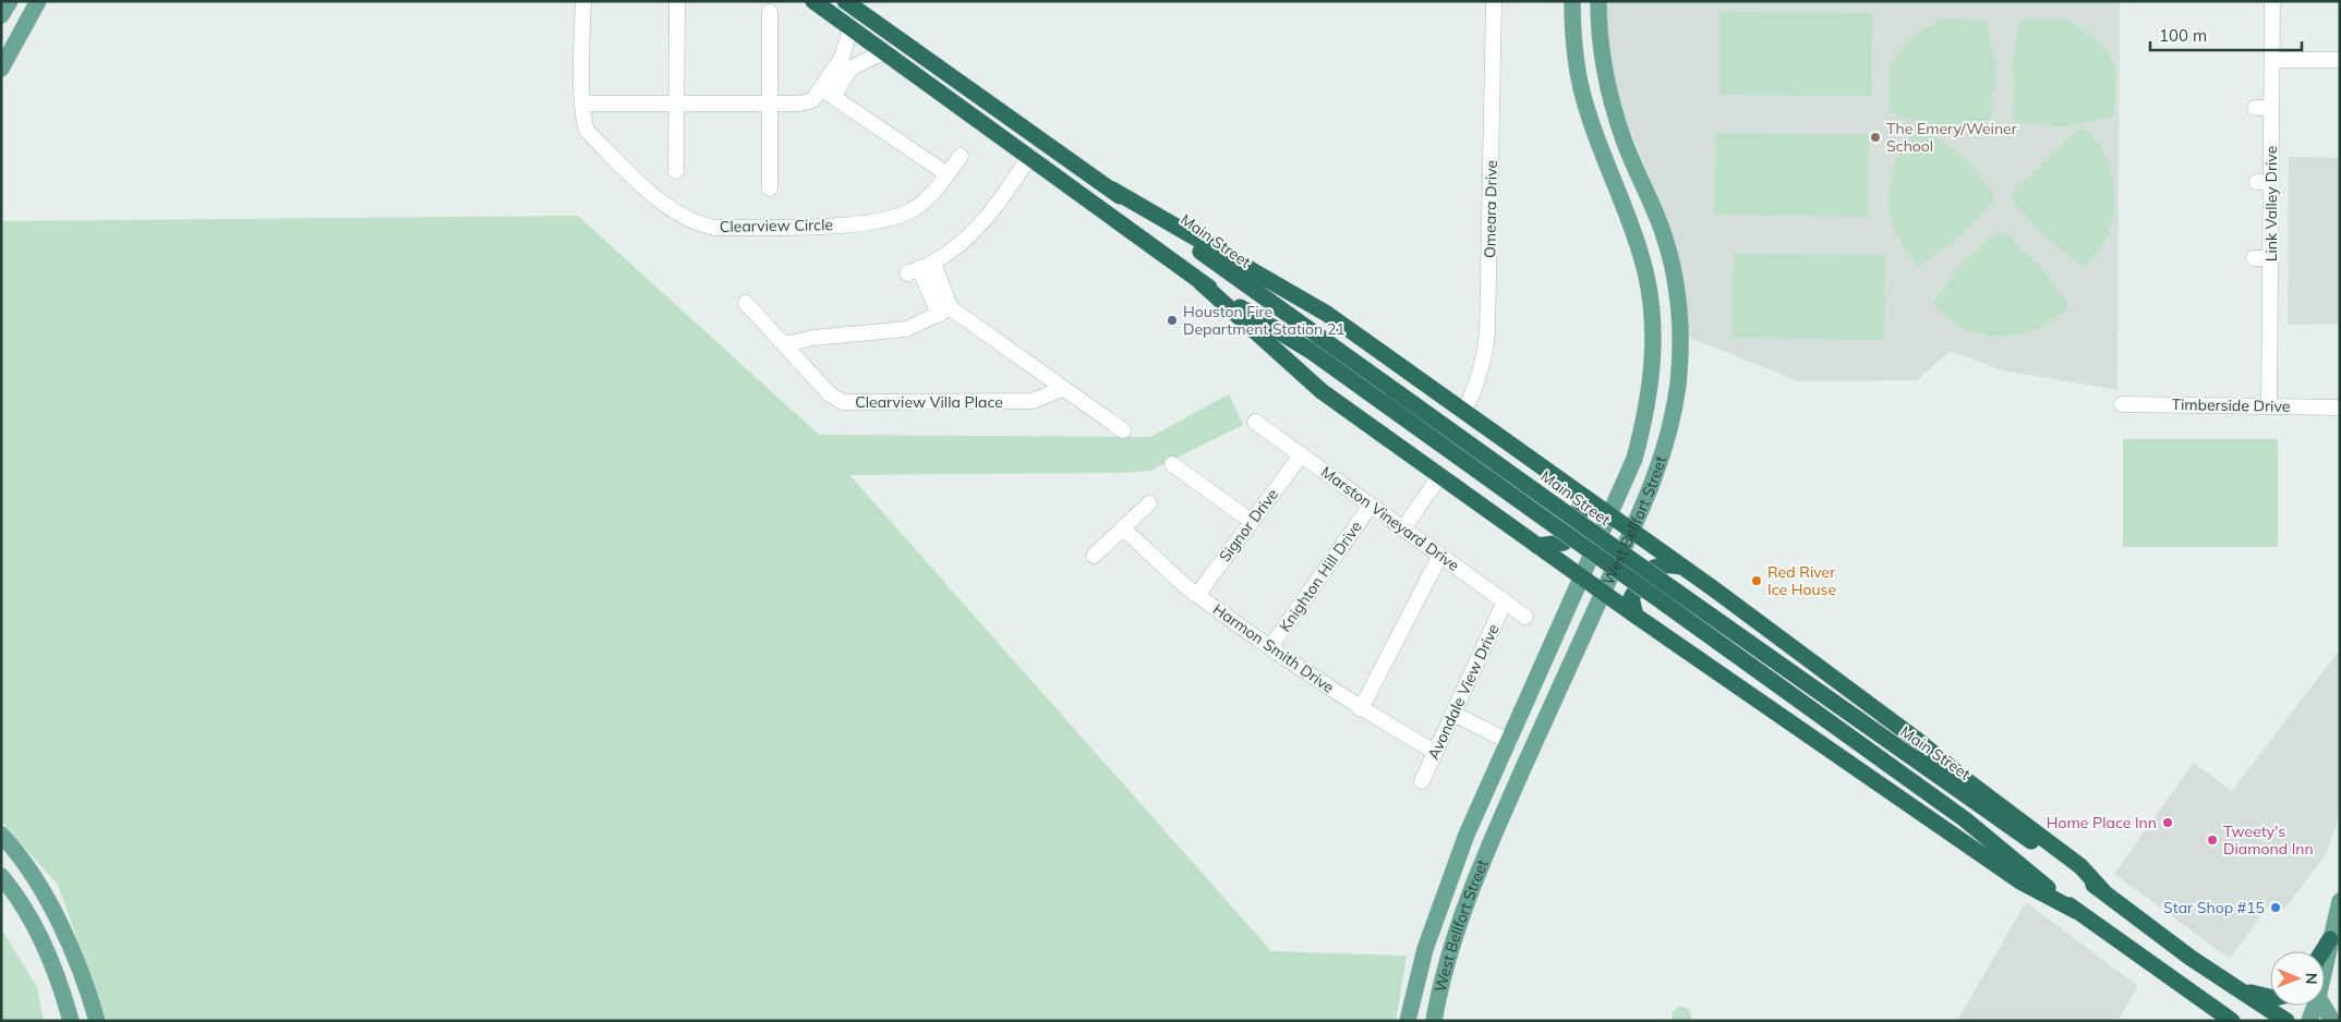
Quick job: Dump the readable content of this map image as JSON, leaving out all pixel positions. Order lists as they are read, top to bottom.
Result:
{
  "streets": {
    "highway": ["Main Street"],
    "main road": ["West Bellfort Street"],
    "street": [
      "Link Valley Drive",
      "Omeara Drive",
      "Clearview Circle",
      "Clearview Villa Place",
      "Timberside Drive",
      "Marston Vineyard Drive",
      "Signor Drive",
      "Knighton Hill Drive",
      "Harmon Smith Drive",
      "Avondale View Drive"
    ]
  },
  "crossings": [
    ["Link Valley Drive", "Timberside Drive"],
    ["Marston Vineyard Drive", "Signor Drive"],
    ["Marston Vineyard Drive", "Knighton Hill Drive"],
    ["Marston Vineyard Drive", "Avondale View Drive"],
    ["Signor Drive", "Harmon Smith Drive"],
    ["Knighton Hill Drive", "Harmon Smith Drive"],
    ["Harmon Smith Drive", "Avondale View Drive"]
  ],
  "places": [
    "The Emery/Weiner School",
    "Houston Fire Department Station 21",
    "Red River Ice House",
    "Home Place Inn",
    "Tweety's Diamond Inn",
    "Star Shop #15"
  ],
  "scale_bar": "100 m",
  "north": "right"
}
